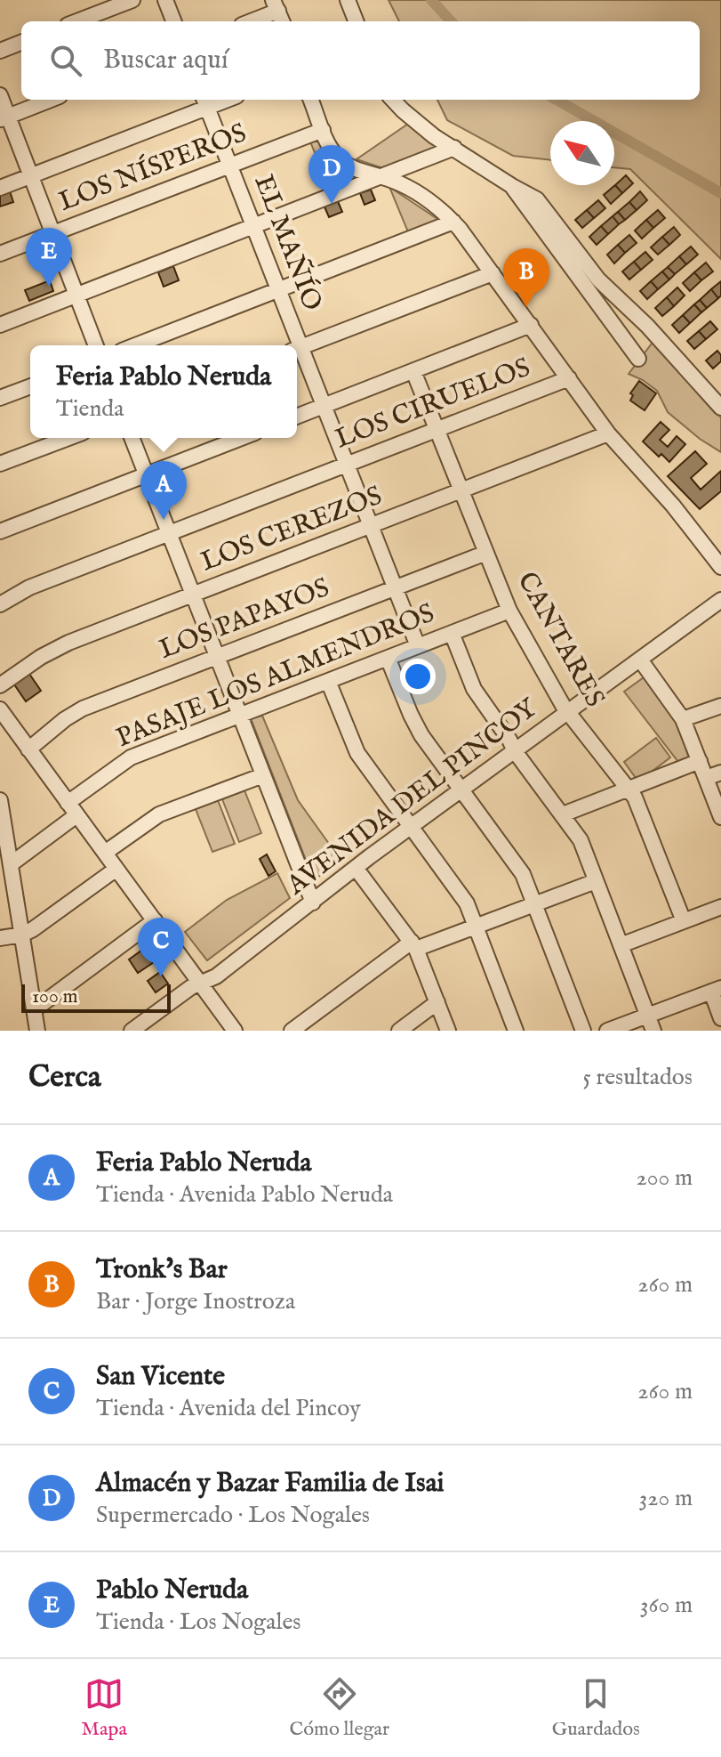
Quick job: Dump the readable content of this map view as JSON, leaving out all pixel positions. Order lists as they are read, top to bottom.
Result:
{
  "streets": {
    "street": [
      "LOS NÍSPEROS",
      "EL MAÑÍO",
      "LOS CIRUELOS",
      "LOS CEREZOS",
      "LOS PAPAYOS",
      "CANTARES",
      "PASAJE LOS ALMENDROS",
      "AVENIDA DEL PINCOY"
    ]
  },
  "crossings": [
    ["LOS NÍSPEROS", "EL MAÑÍO"],
    ["EL MAÑÍO", "LOS CIRUELOS"],
    ["EL MAÑÍO", "LOS CEREZOS"],
    ["EL MAÑÍO", "LOS PAPAYOS"],
    ["EL MAÑÍO", "PASAJE LOS ALMENDROS"],
    ["LOS CIRUELOS", "CANTARES"],
    ["LOS CEREZOS", "CANTARES"],
    ["LOS PAPAYOS", "CANTARES"],
    ["CANTARES", "PASAJE LOS ALMENDROS"],
    ["CANTARES", "AVENIDA DEL PINCOY"]
  ],
  "scale_bar": "100 m",
  "north": "top left",
  "page": {
    "search": "Buscar aquí",
    "pins": [
      "D",
      "E",
      "B",
      "A",
      "C"
    ],
    "popup": ["Feria Pablo Neruda", "Tienda"],
    "scale": "100 m",
    "heading": ["Cerca", "5 resultados"],
    "list": [
      {
        "mark": "A",
        "name": "Feria Pablo Neruda",
        "note": "Tienda · Avenida Pablo Neruda",
        "value": "200 m"
      },
      {
        "mark": "B",
        "name": "Tronk's Bar",
        "note": "Bar · Jorge Inostroza",
        "value": "260 m"
      },
      {
        "mark": "C",
        "name": "San Vicente",
        "note": "Tienda · Avenida del Pincoy",
        "value": "260 m"
      },
      {
        "mark": "D",
        "name": "Almacén y Bazar Familia de Isai",
        "note": "Supermercado · Los Nogales",
        "value": "320 m"
      },
      {
        "mark": "E",
        "name": "Pablo Neruda",
        "note": "Tienda · Los Nogales",
        "value": "360 m"
      }
    ],
    "nav": ["Mapa", "Cómo llegar", "Guardados"]
  }
}
